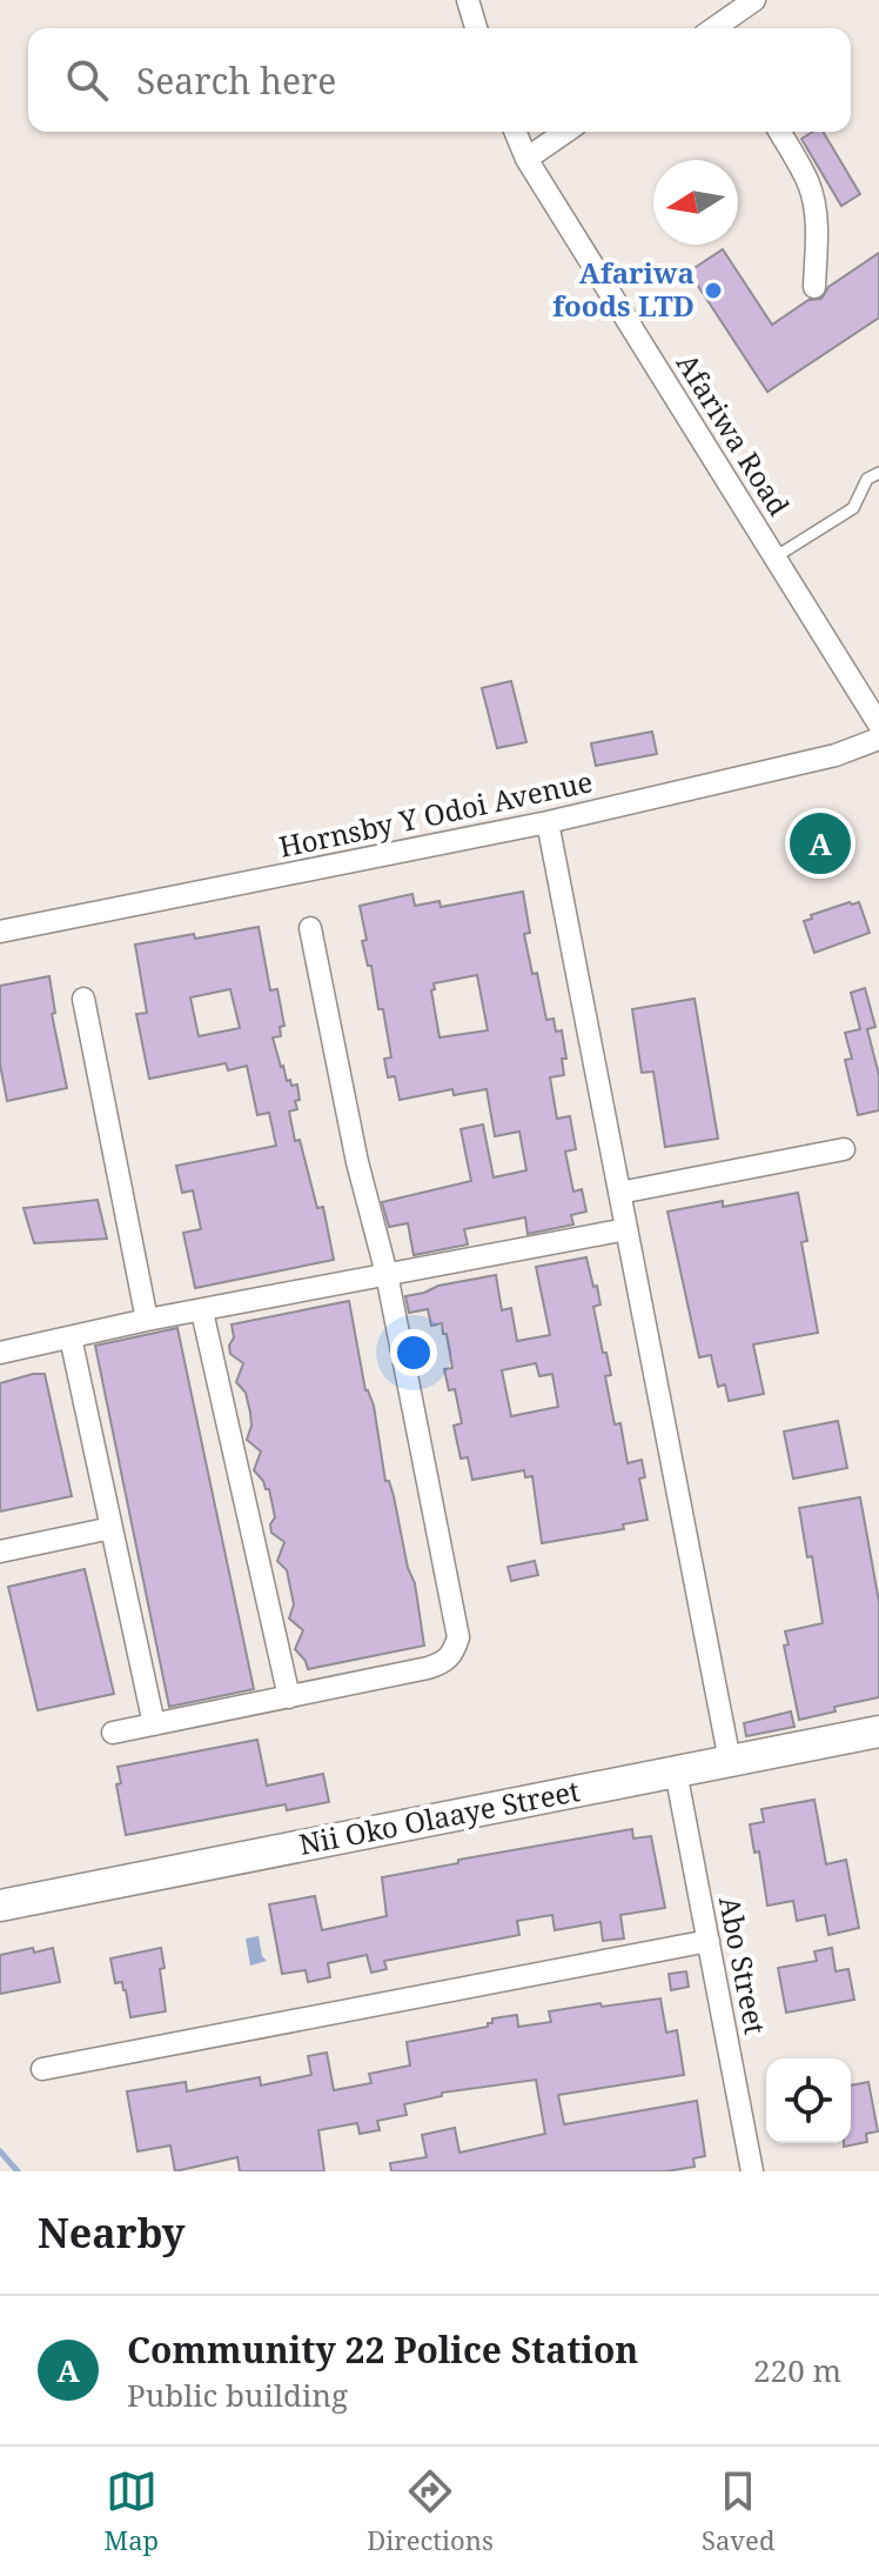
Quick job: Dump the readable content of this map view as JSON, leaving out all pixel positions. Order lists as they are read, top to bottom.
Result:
{
  "streets": {
    "street": [
      "Afariwa Road",
      "Hornsby Y Odoi Avenue",
      "Nii Oko Olaaye Street",
      "Abo Street"
    ]
  },
  "crossings": [
    ["Nii Oko Olaaye Street", "Abo Street"]
  ],
  "places": ["Afariwa foods LTD"],
  "north": "left",
  "page": {
    "search": "Search here",
    "pins": "A",
    "heading": "Nearby",
    "list": [
      {
        "mark": "A",
        "name": "Community 22 Police Station",
        "note": "Public building",
        "value": "220 m"
      }
    ],
    "nav": ["Map", "Directions", "Saved"]
  }
}
